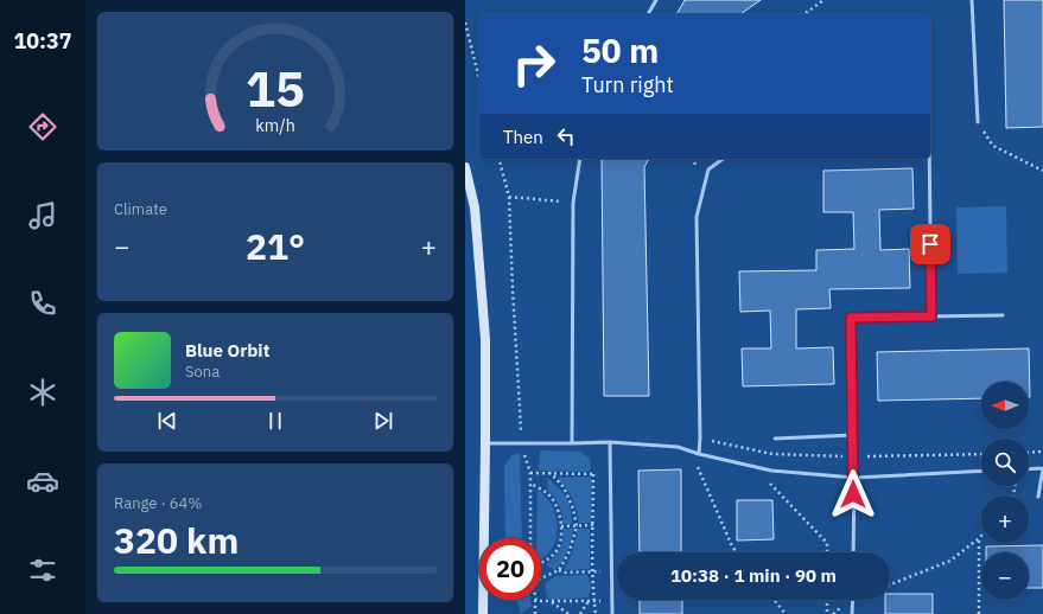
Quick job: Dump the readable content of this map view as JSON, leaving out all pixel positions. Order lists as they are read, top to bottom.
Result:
{
  "north": "left",
  "page": {
    "tabs": "10:37",
    "turn": ["50 m", "Turn right"],
    "then": "Then",
    "tile": [
      "Climate",
      ["Range · 64%", "320 km"]
    ],
    "heat": ["−", "21°", "+"],
    "song": ["Blue Orbit", "Sona"],
    "map_buttons": ["+", "−"],
    "limit": "20",
    "trip": "10:38 · 1 min · 90 m",
    "gauge": ["15", "km/h"]
  }
}
